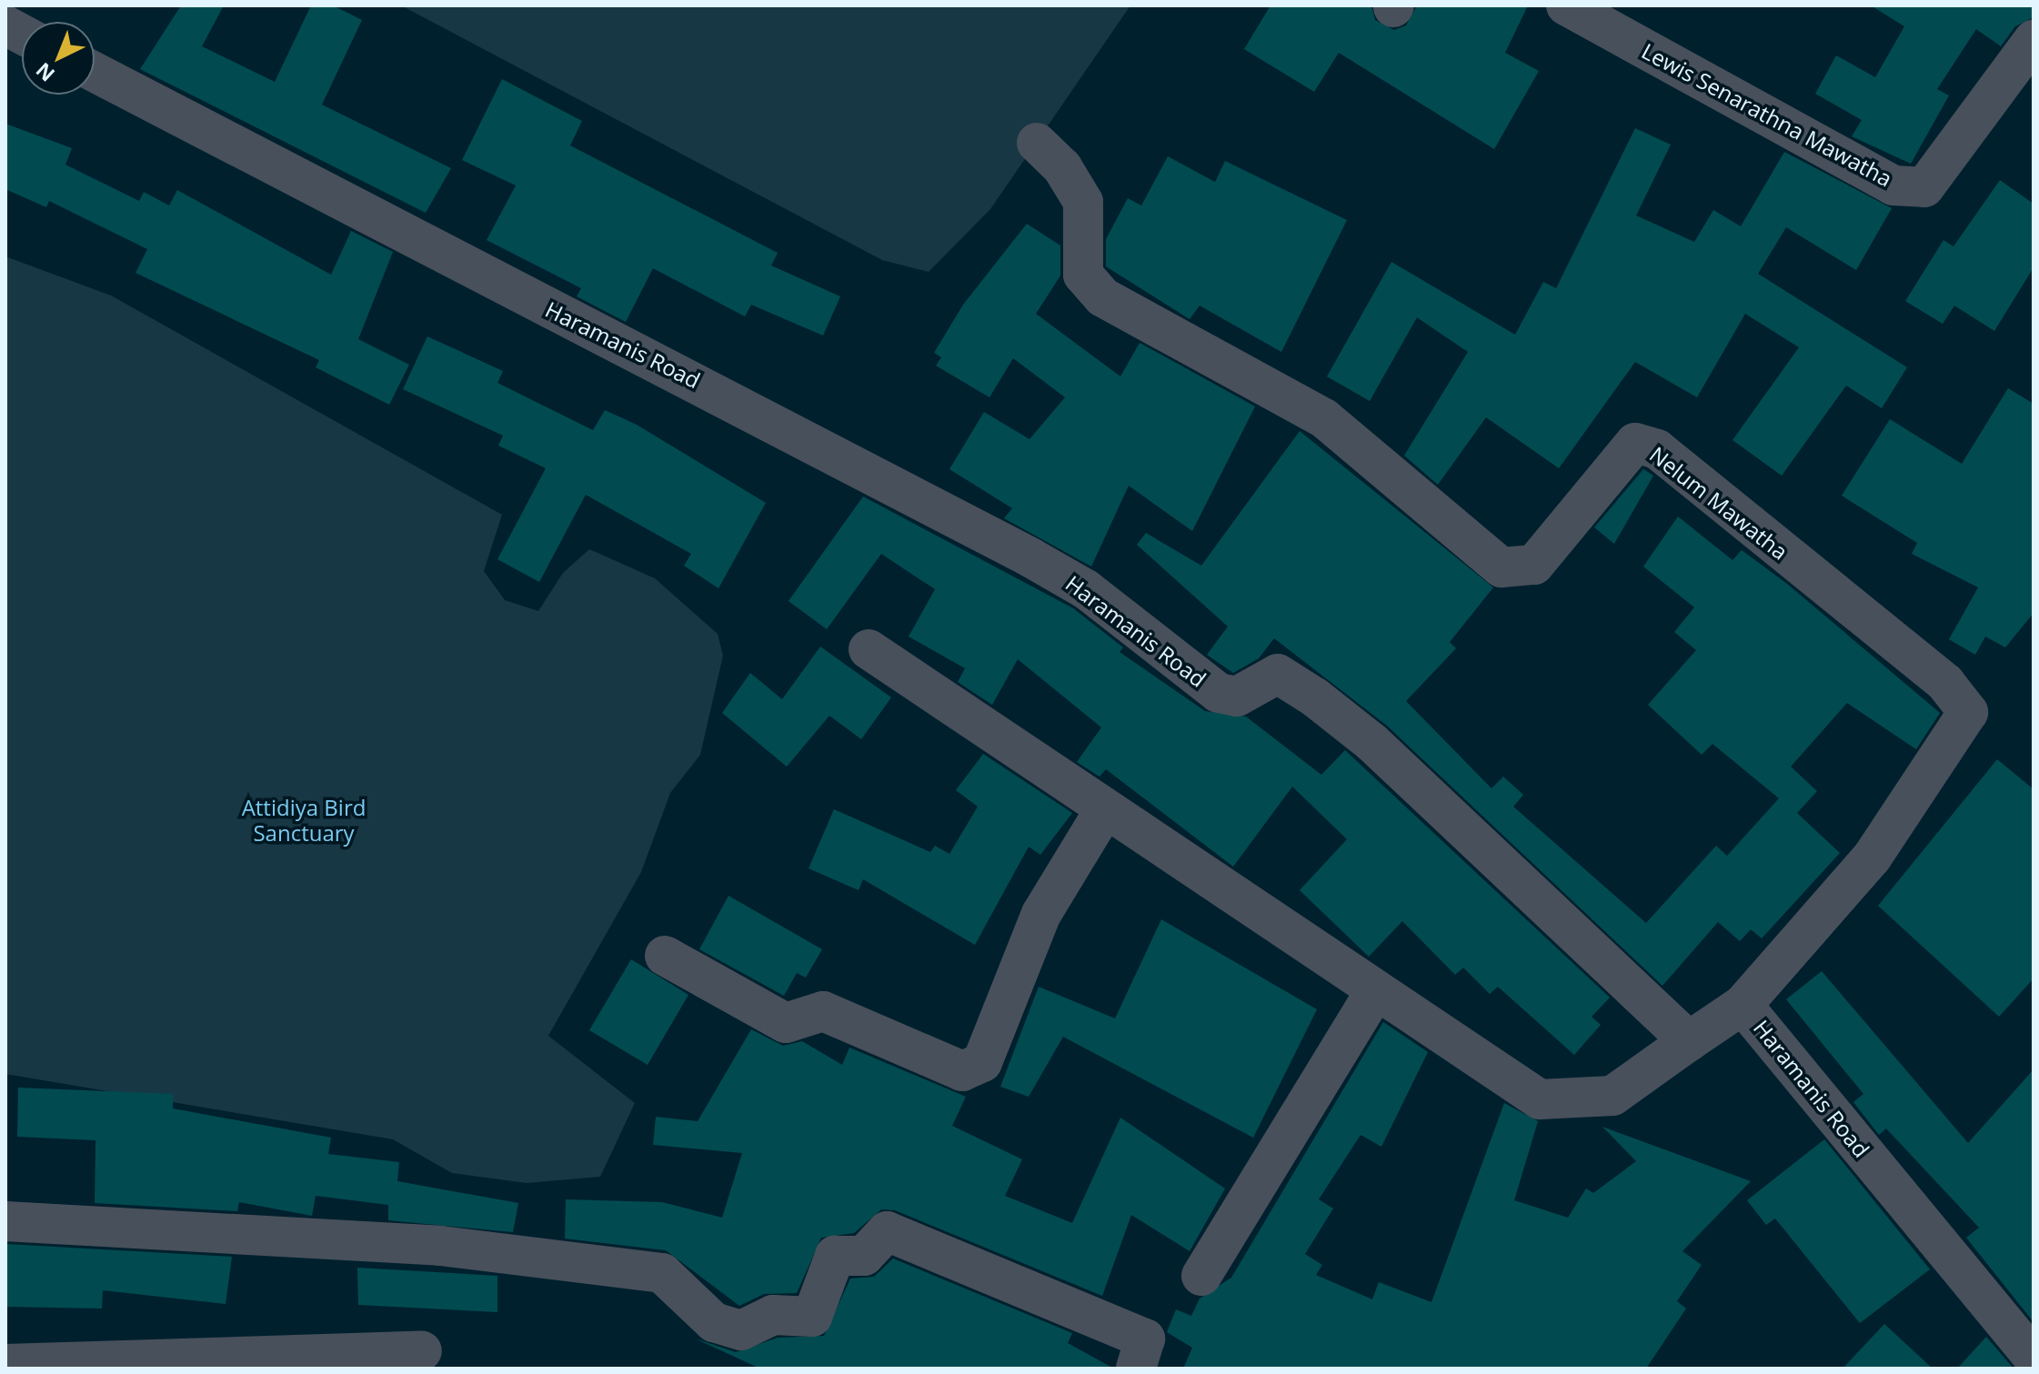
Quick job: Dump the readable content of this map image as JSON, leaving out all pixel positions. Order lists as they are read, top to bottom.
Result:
{
  "streets": {
    "street": ["Lewis Senarathna Mawatha", "Haramanis Road", "Nelum Mawatha"]
  },
  "crossings": [
    ["Haramanis Road", "Nelum Mawatha"]
  ],
  "parks": ["Attidiya Bird Sanctuary"],
  "north": "bottom left"
}
